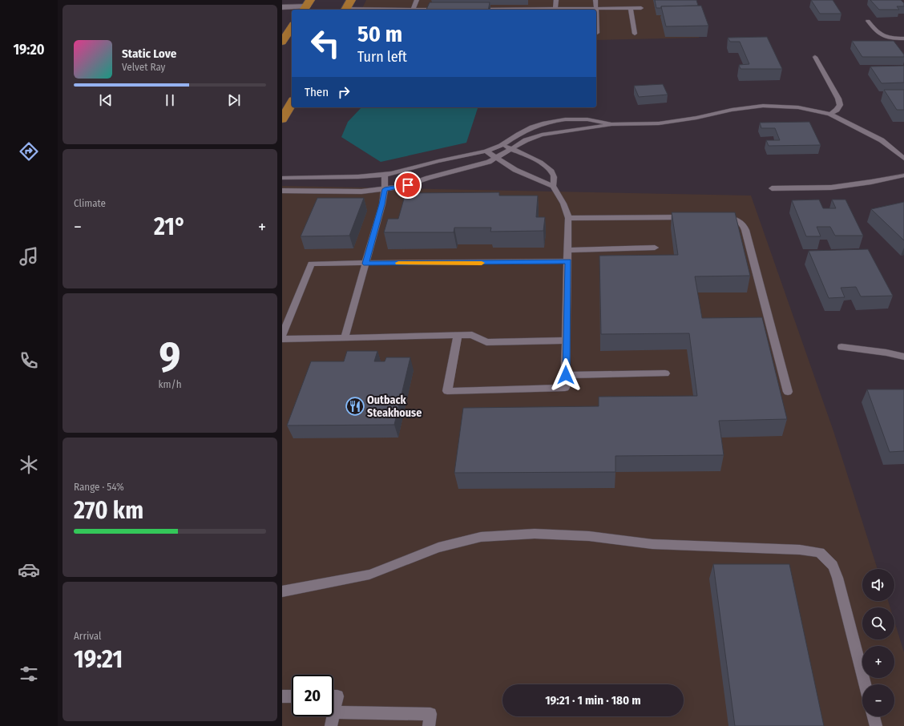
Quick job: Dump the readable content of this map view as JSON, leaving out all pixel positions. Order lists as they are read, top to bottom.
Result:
{
  "places": {
    "restaurant": ["Outback Steakhouse"]
  },
  "page": {
    "tabs": "19:20",
    "turn": ["50 m", "Turn left"],
    "song": ["Static Love", "Velvet Ray"],
    "then": "Then",
    "tile": [
      "Climate",
      ["9", "km/h"],
      ["Range · 54%", "270 km"],
      ["Arrival", "19:21"]
    ],
    "heat": ["−", "21°", "+"],
    "map_buttons": ["+", "−"],
    "limit": "20",
    "trip": "19:21 · 1 min · 180 m"
  }
}
